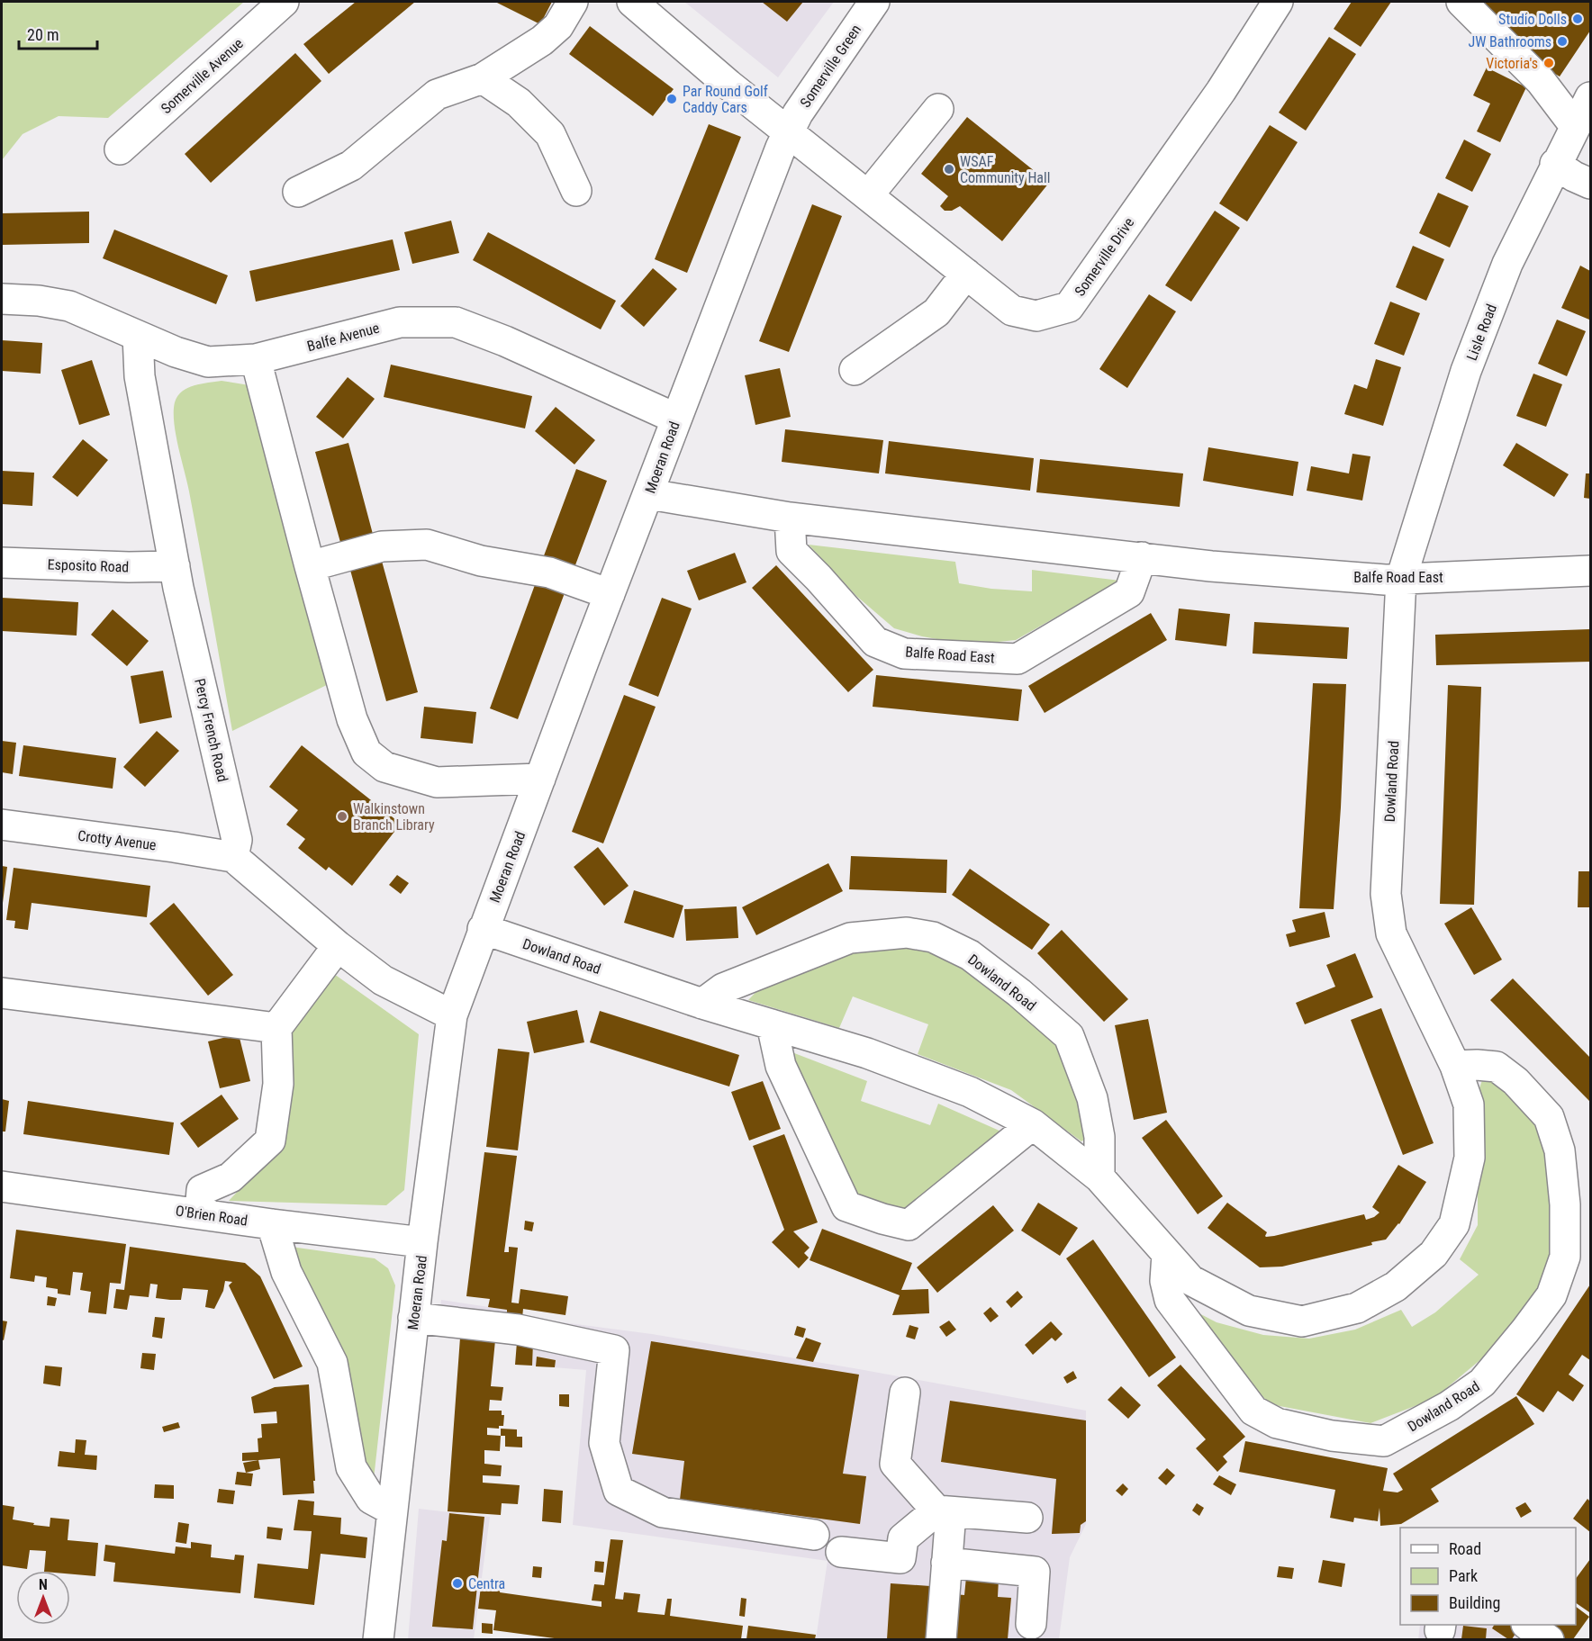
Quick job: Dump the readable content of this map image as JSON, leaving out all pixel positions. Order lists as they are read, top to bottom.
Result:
{
  "streets": {
    "street": [
      "Somerville Green",
      "Somerville Avenue",
      "Somerville Drive",
      "Lisle Road",
      "Balfe Avenue",
      "Moeran Road",
      "Esposito Road",
      "Balfe Road East",
      "Percy French Road",
      "Dowland Road",
      "Crotty Avenue",
      "O'Brien Road"
    ]
  },
  "crossings": [
    ["Somerville Green", "Somerville Drive"],
    ["Somerville Green", "Moeran Road"],
    ["Somerville Drive", "Moeran Road"],
    ["Lisle Road", "Balfe Road East"],
    ["Lisle Road", "Dowland Road"],
    ["Balfe Avenue", "Moeran Road"],
    ["Balfe Avenue", "Percy French Road"],
    ["Moeran Road", "Balfe Road East"],
    ["Moeran Road", "Dowland Road"],
    ["Moeran Road", "O'Brien Road"],
    ["Esposito Road", "Percy French Road"],
    ["Balfe Road East", "Dowland Road"],
    ["Percy French Road", "Crotty Avenue"]
  ],
  "places": [
    "Studio Dolls",
    "JW Bathrooms",
    "Victoria's",
    "Par Round Golf Caddy Cars",
    "WSAF Community Hall",
    "Walkinstown Branch Library",
    "Centra"
  ],
  "legend": ["Road", "Park", "Building"],
  "scale_bar": "20 m",
  "north": "top"
}
